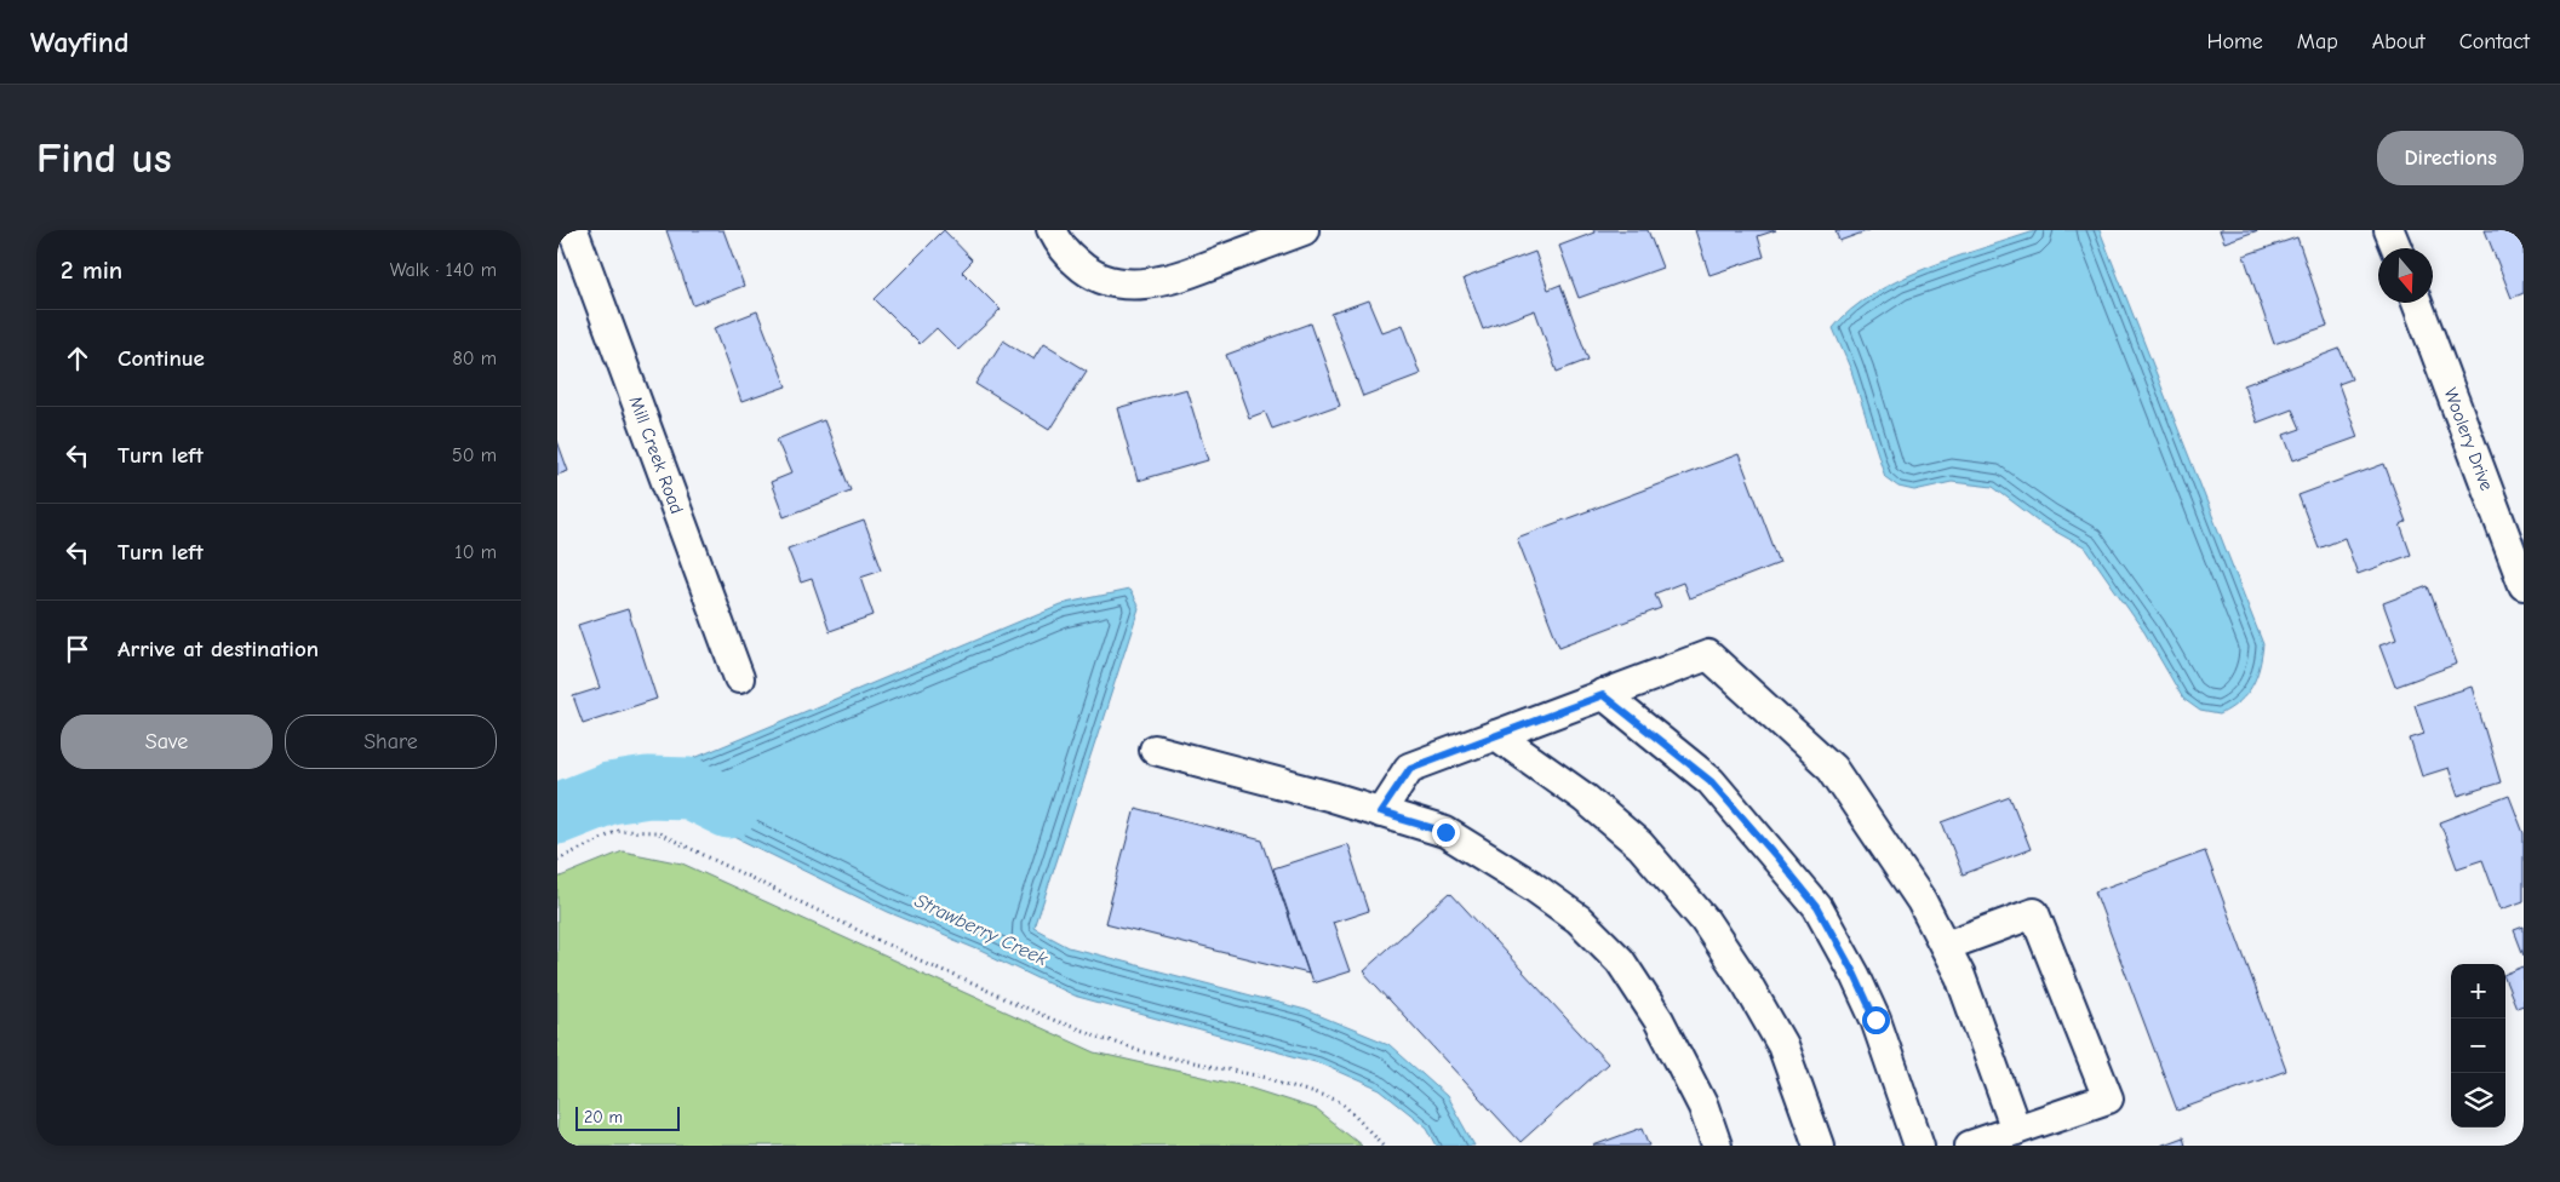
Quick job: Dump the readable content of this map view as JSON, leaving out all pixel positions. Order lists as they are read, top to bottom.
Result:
{
  "streets": {
    "street": ["Woolery Drive", "Mill Creek Road"]
  },
  "water": ["Strawberry Creek"],
  "scale_bar": "20 m",
  "north": "bottom",
  "page": {
    "header": "Wayfind",
    "nav": [
      "Home",
      "Map",
      "About",
      "Contact"
    ],
    "buttons": [
      "Directions",
      ["Save", "Share"]
    ],
    "title": "Find us",
    "heading": ["2 min", "Walk · 140 m"],
    "list": [
      ["Continue", "80 m"],
      ["Turn left", "50 m"],
      ["Turn left", "10 m"],
      "Arrive at destination"
    ],
    "map_buttons": ["+", "−"],
    "scale": "20 m"
  }
}
